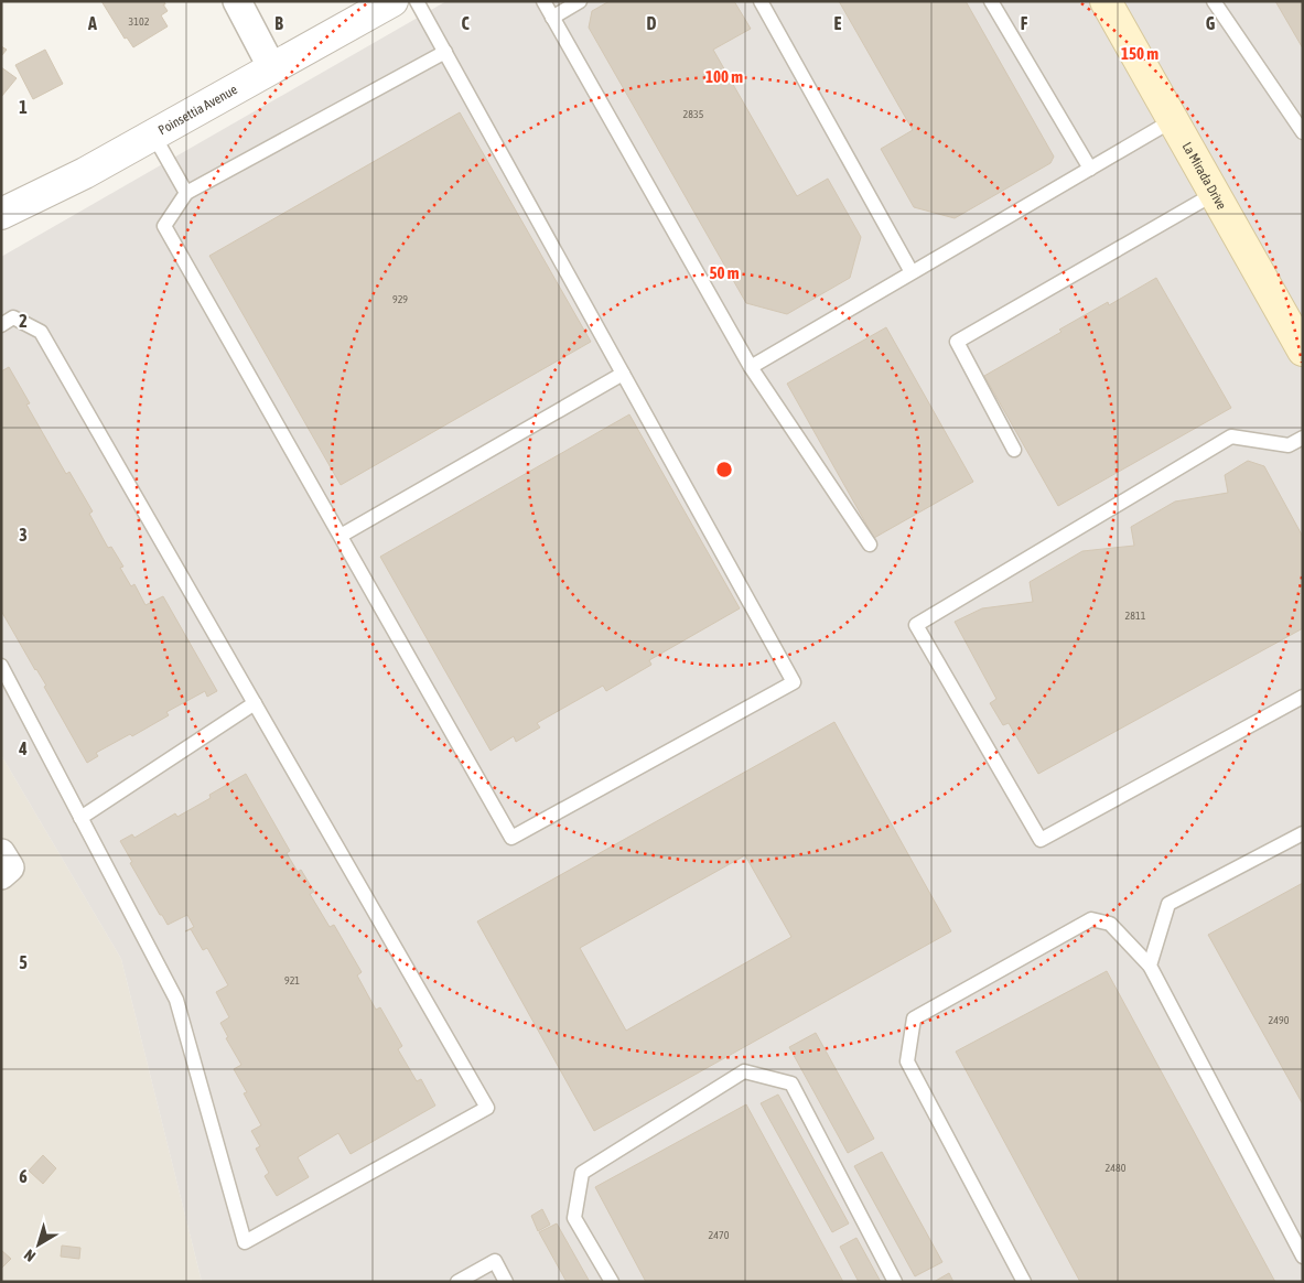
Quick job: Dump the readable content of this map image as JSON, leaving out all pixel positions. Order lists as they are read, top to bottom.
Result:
{
  "streets": {
    "main road": ["La Mirada Drive"],
    "street": ["Poinsettia Avenue"]
  },
  "house_numbers": [
    "3102",
    "2835",
    "929",
    "2811",
    "921",
    "2490",
    "2480",
    "2470"
  ],
  "north": "bottom left",
  "grid": {
    "columns": [
      "A",
      "B",
      "C",
      "D",
      "E",
      "F",
      "G"
    ],
    "rows": [
      "1",
      "2",
      "3",
      "4",
      "5",
      "6"
    ]
  },
  "rings": ["150 m", "100 m", "50 m"]
}
